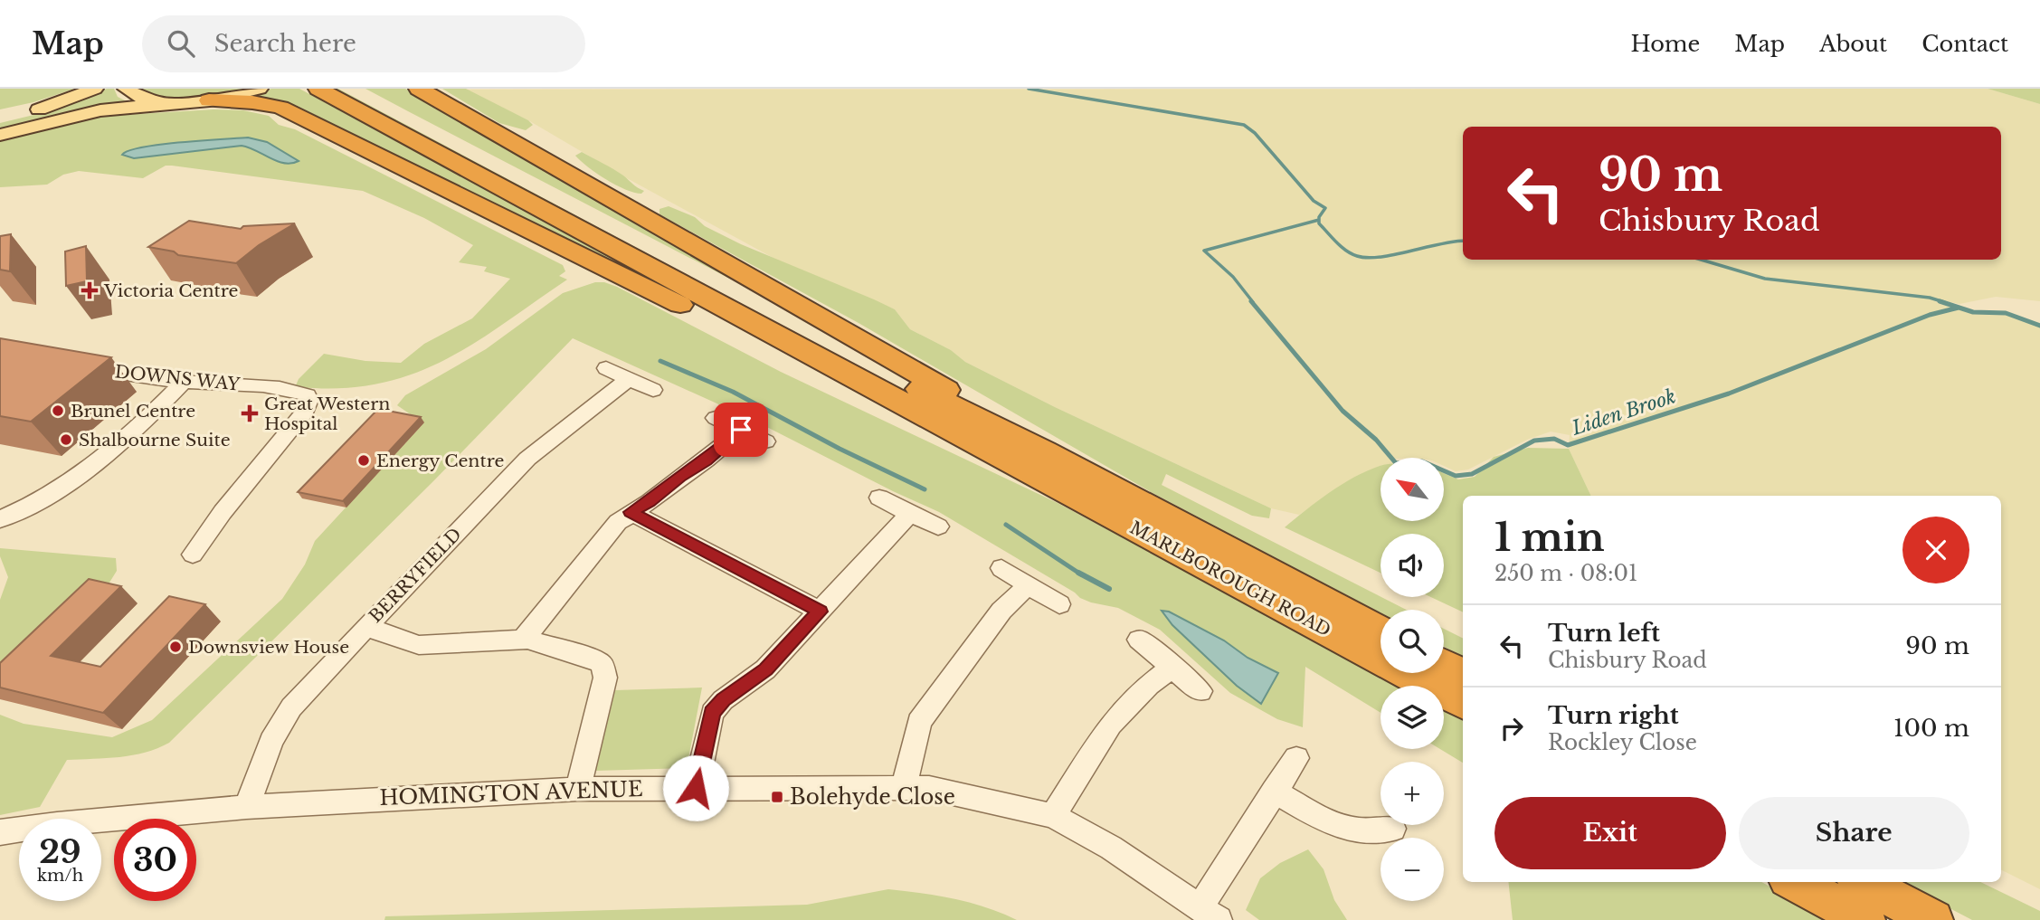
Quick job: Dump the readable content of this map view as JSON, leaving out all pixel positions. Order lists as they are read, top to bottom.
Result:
{
  "streets": {
    "highway": ["MARLBOROUGH ROAD"],
    "street": ["DOWNS WAY", "BERRYFIELD", "HOMINGTON AVENUE"]
  },
  "crossings": [
    ["BERRYFIELD", "HOMINGTON AVENUE"]
  ],
  "water": ["Liden Brook"],
  "places": {
    "health": ["Victoria Centre", "Great Western Hospital"],
    "other": [
      "Brunel Centre",
      "Shalbourne Suite",
      "Energy Centre",
      "Downsview House"
    ],
    "transit": ["Bolehyde Close"]
  },
  "north": "top left",
  "page": {
    "header": "Map",
    "search": "Search here",
    "nav": [
      "Home",
      "Map",
      "About",
      "Contact"
    ],
    "turn": ["90 m", "Chisbury Road"],
    "map_buttons": ["+", "−"],
    "heading": ["1 min", "250 m · 08:01"],
    "list": [
      {
        "name": "Turn left",
        "note": "Chisbury Road",
        "value": "90 m"
      },
      {
        "name": "Turn right",
        "note": "Rockley Close",
        "value": "100 m"
      }
    ],
    "buttons": ["Exit", "Share"],
    "speed": "29 km/h",
    "limit": "30"
  }
}
